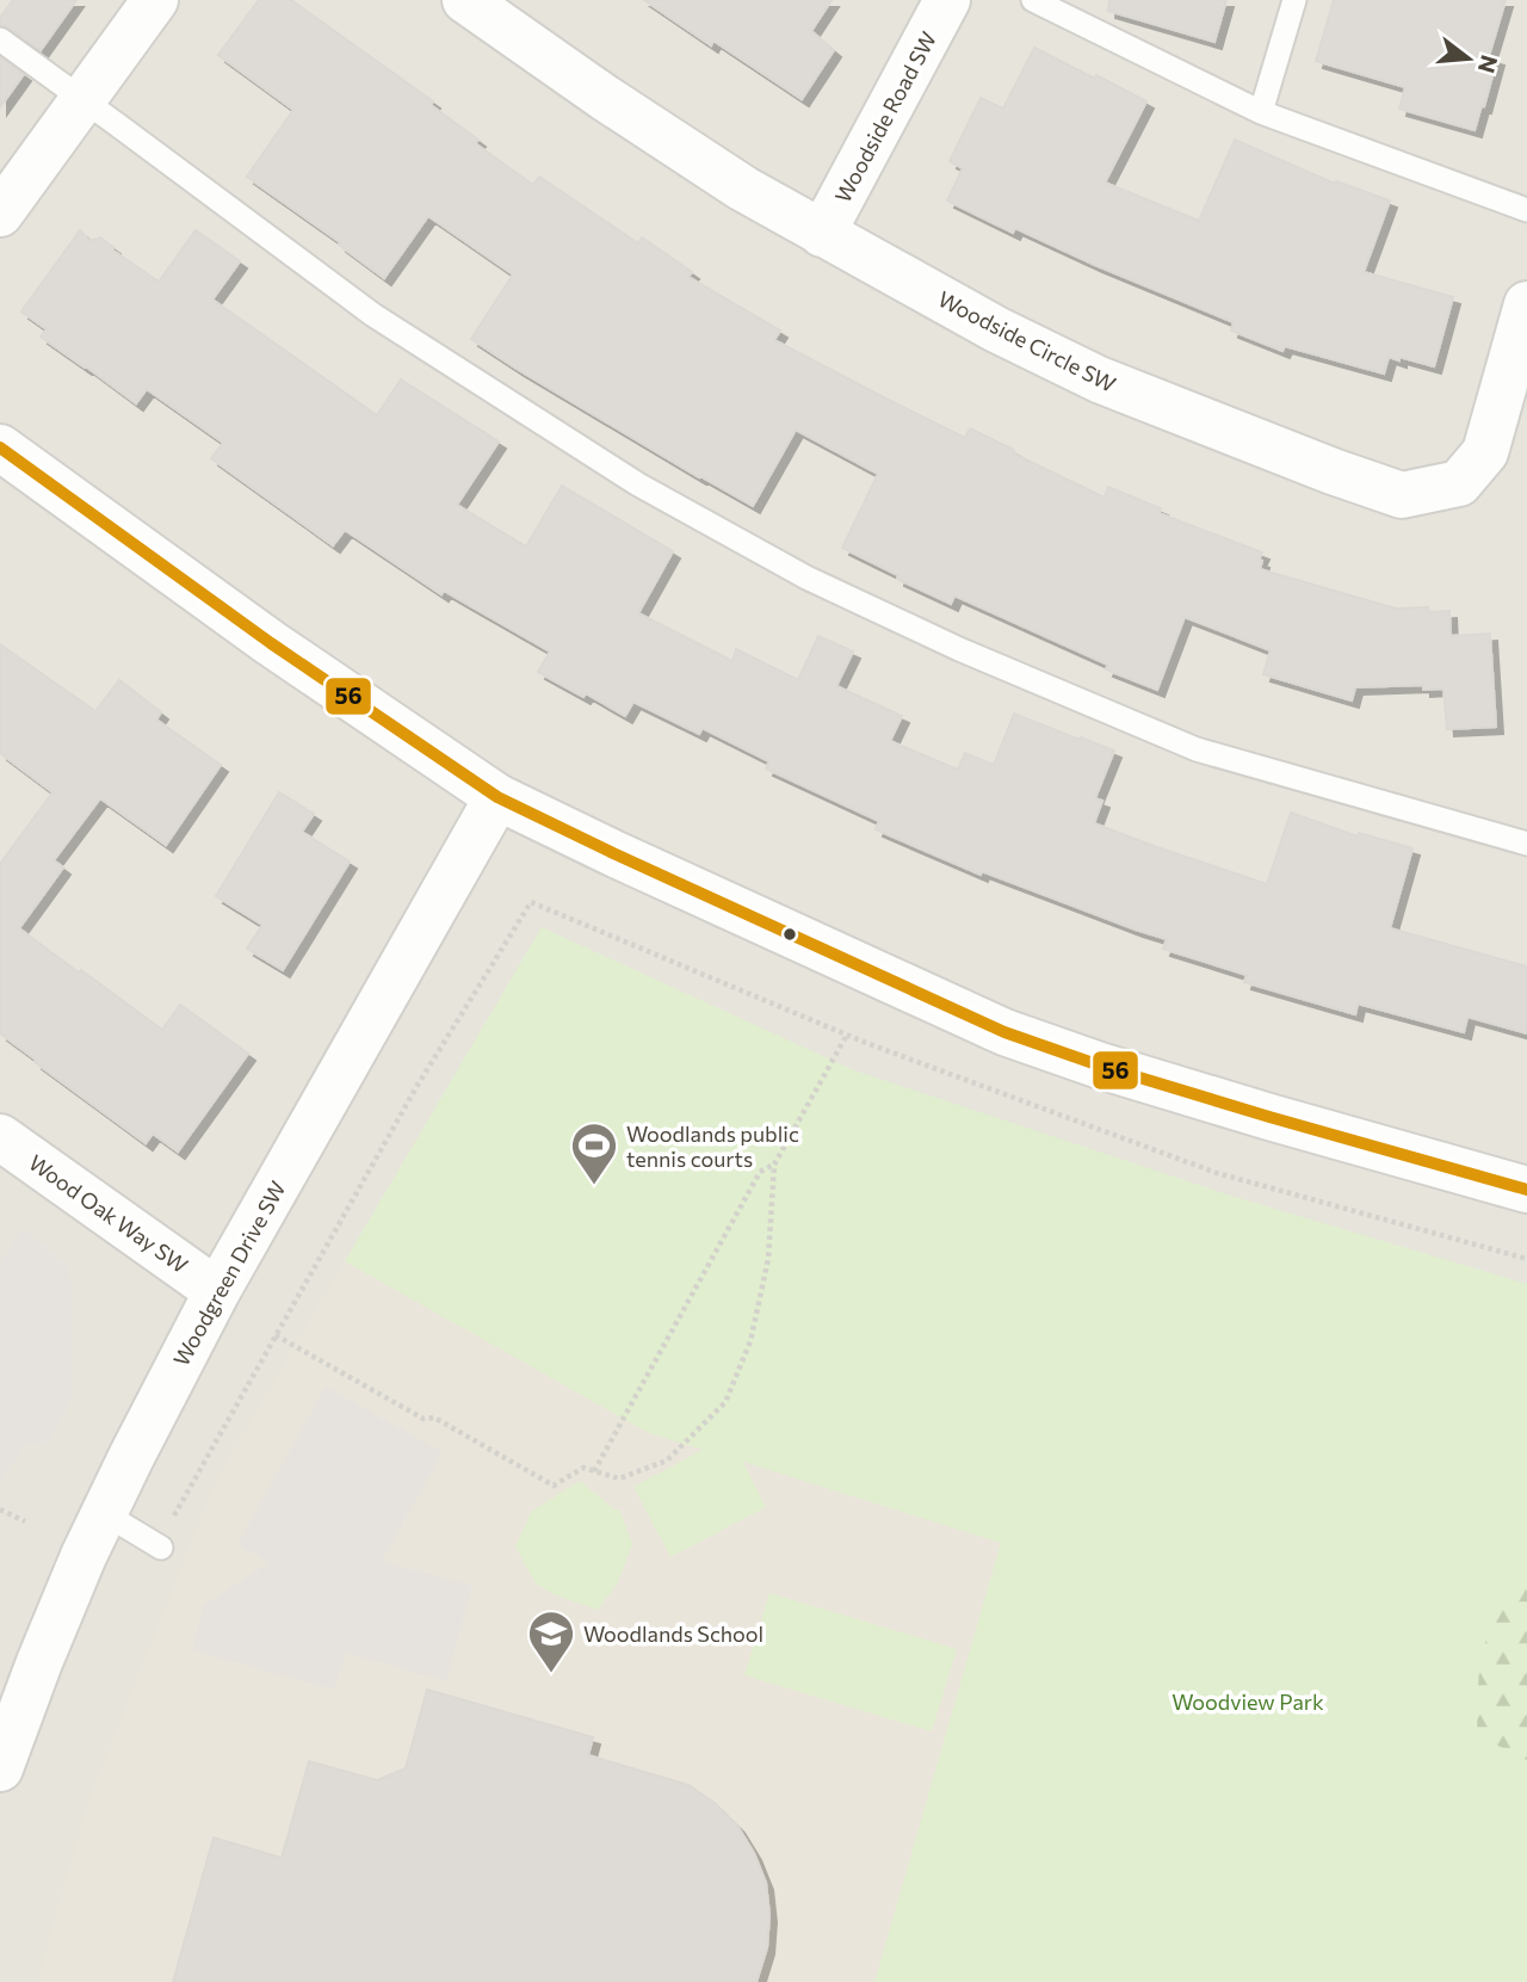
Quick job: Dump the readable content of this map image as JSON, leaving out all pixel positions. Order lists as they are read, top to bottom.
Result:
{
  "streets": {
    "street": [
      "Woodside Road SW",
      "Woodside Circle SW",
      "Wood Oak Way SW",
      "Woodgreen Drive SW"
    ]
  },
  "crossings": [
    ["Woodside Road SW", "Woodside Circle SW"],
    ["Wood Oak Way SW", "Woodgreen Drive SW"]
  ],
  "parks": ["Woodview Park"],
  "places": {
    "sports": ["Woodlands public tennis courts"],
    "school or university": ["Woodlands School"]
  },
  "lines": ["transit line 56"],
  "north": "right"
}
